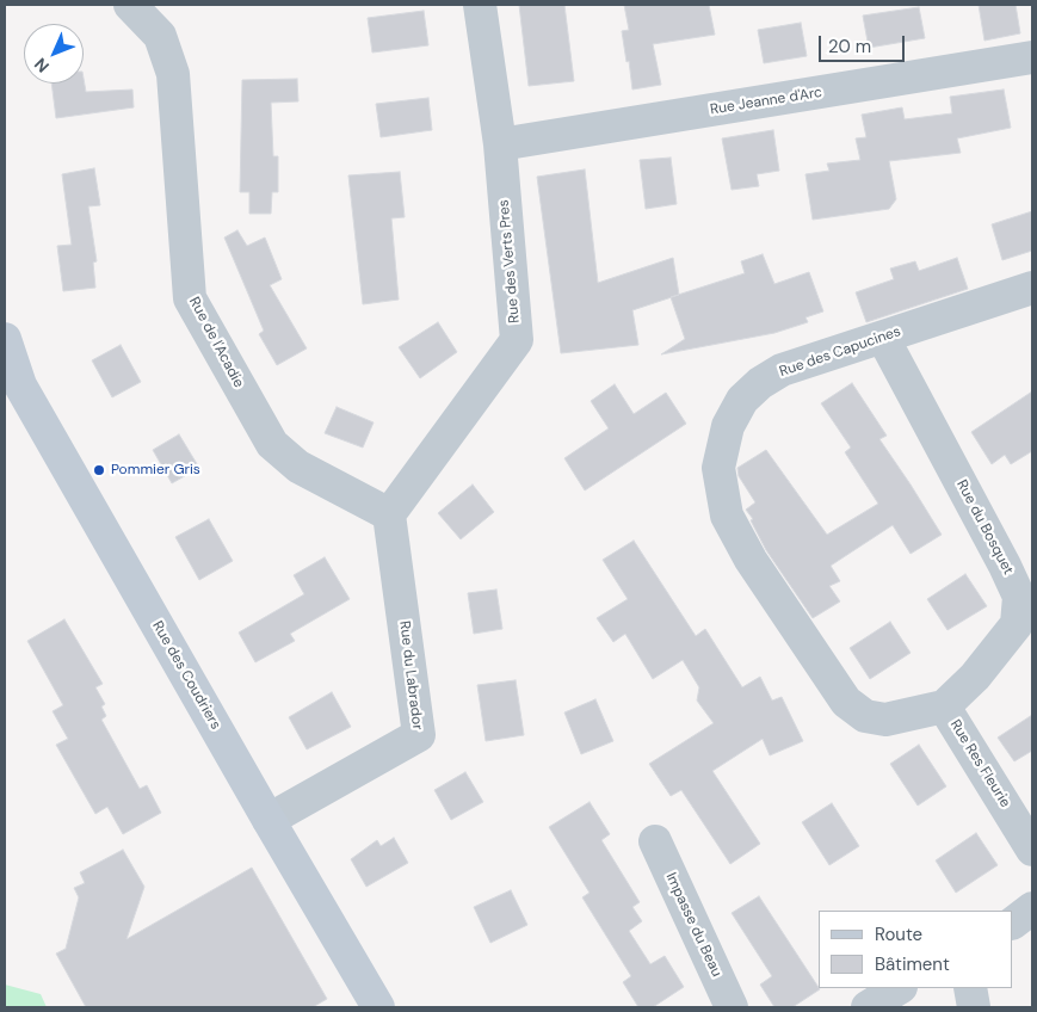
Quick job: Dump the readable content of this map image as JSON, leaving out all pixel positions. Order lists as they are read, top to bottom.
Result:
{
  "streets": {
    "street": [
      "Rue Jeanne d'Arc",
      "Rue des Verts Pres",
      "Rue de l'Acadie",
      "Rue des Capucines",
      "Rue du Bosquet",
      "Rue des Coudriers",
      "Rue du Labrador",
      "Rue Res Fleurie",
      "Impasse du Beau"
    ]
  },
  "crossings": [
    ["Rue Jeanne d'Arc", "Rue des Verts Pres"],
    ["Rue des Verts Pres", "Rue de l'Acadie"],
    ["Rue des Verts Pres", "Rue du Labrador"],
    ["Rue de l'Acadie", "Rue du Labrador"],
    ["Rue des Capucines", "Rue du Bosquet"],
    ["Rue des Capucines", "Rue Res Fleurie"],
    ["Rue du Bosquet", "Rue Res Fleurie"],
    ["Rue des Coudriers", "Rue du Labrador"]
  ],
  "places": ["Pommier Gris"],
  "legend": ["Route", "Bâtiment"],
  "scale_bar": "20 m",
  "north": "bottom left"
}
